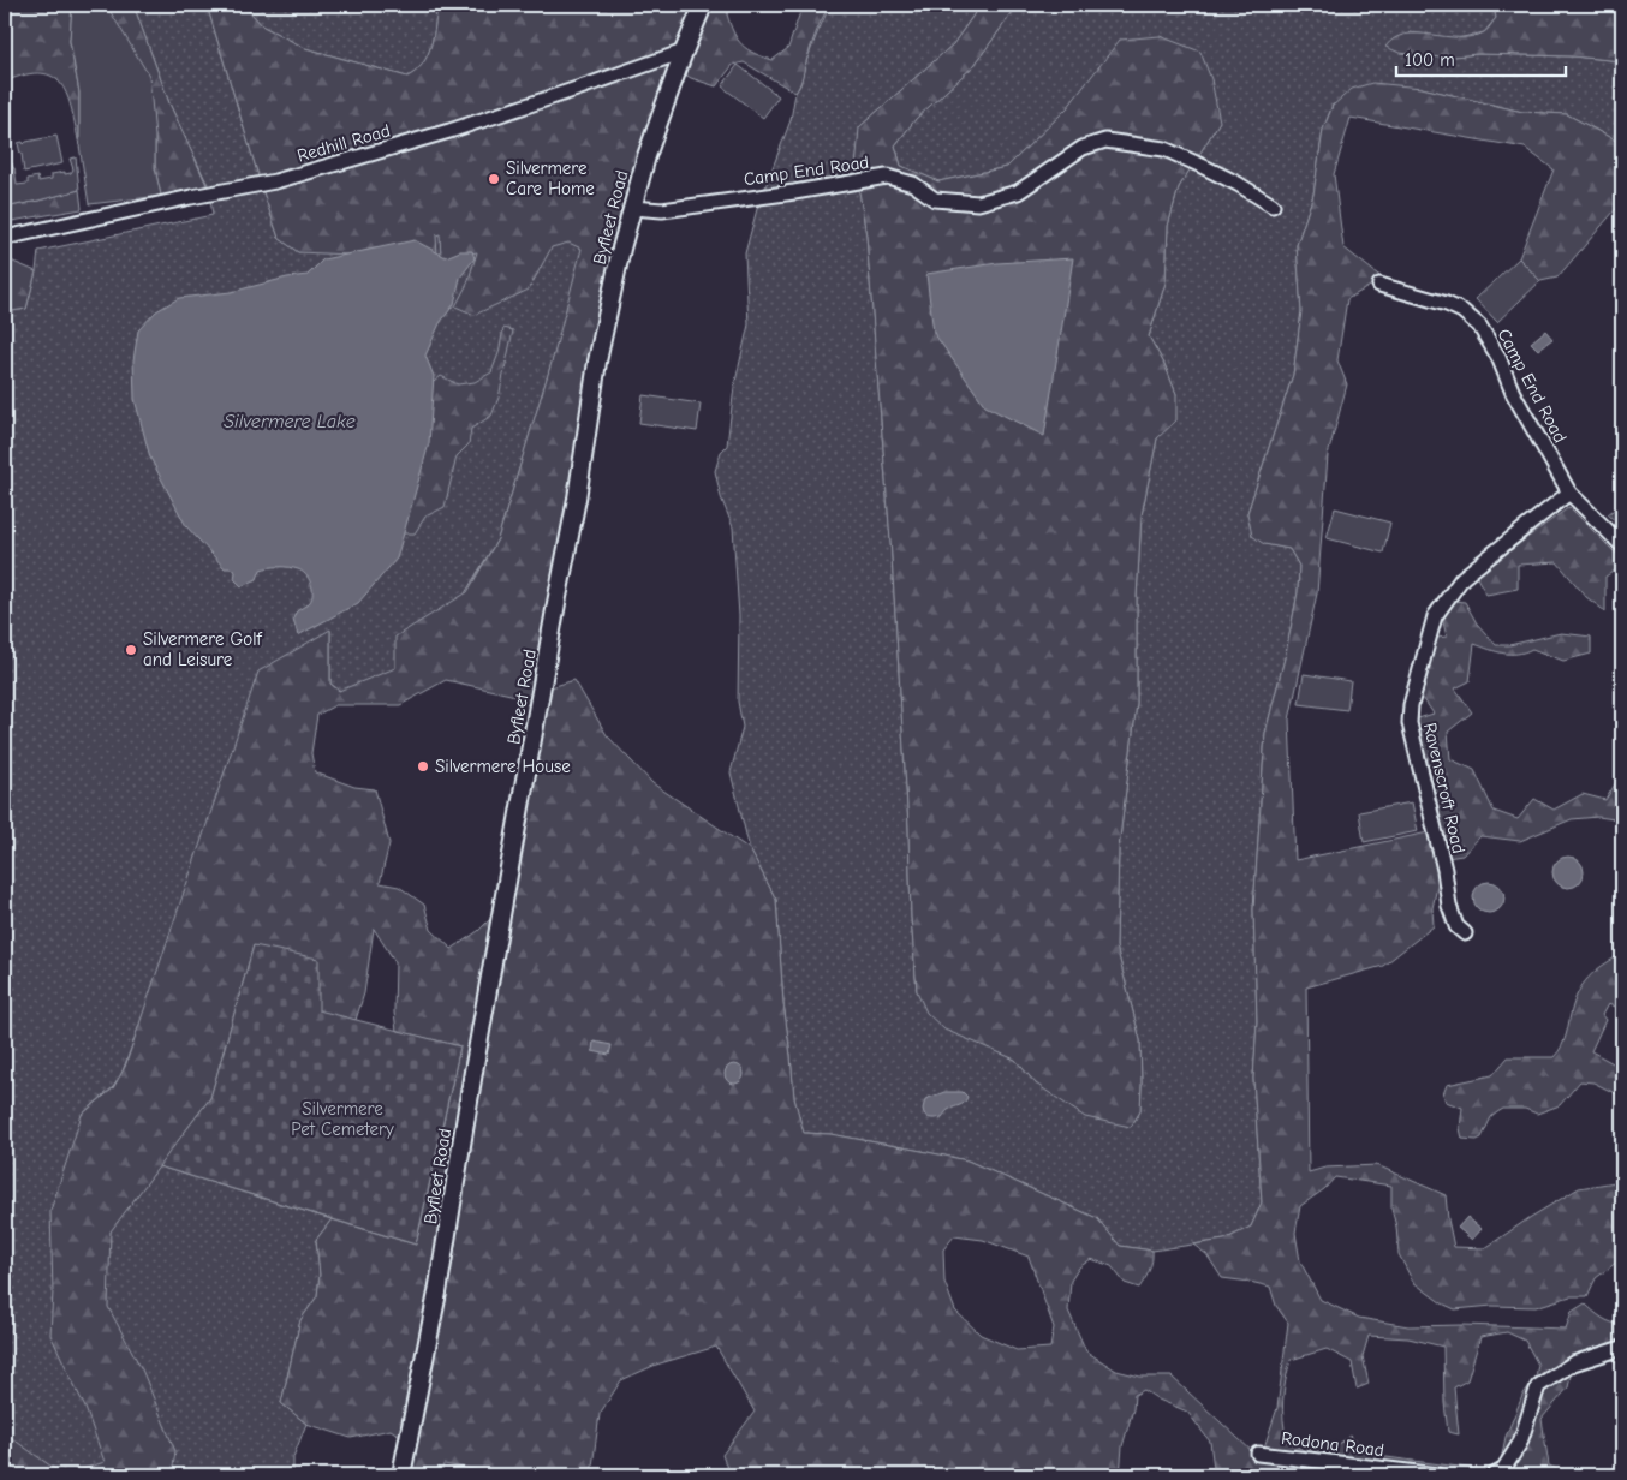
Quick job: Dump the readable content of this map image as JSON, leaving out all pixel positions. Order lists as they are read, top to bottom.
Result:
{
  "streets": {
    "main road": ["Byfleet Road"],
    "street": [
      "Redhill Road",
      "Camp End Road",
      "Ravenscroft Road",
      "Rodona Road"
    ]
  },
  "crossings": [
    ["Redhill Road", "Byfleet Road"],
    ["Camp End Road", "Byfleet Road"],
    ["Camp End Road", "Ravenscroft Road"]
  ],
  "water": ["Silvermere Lake"],
  "parks": ["Silvermere Pet Cemetery"],
  "places": ["Silvermere Care Home", "Silvermere Golf and Leisure", "Silvermere House"],
  "scale_bar": "100 m"
}
